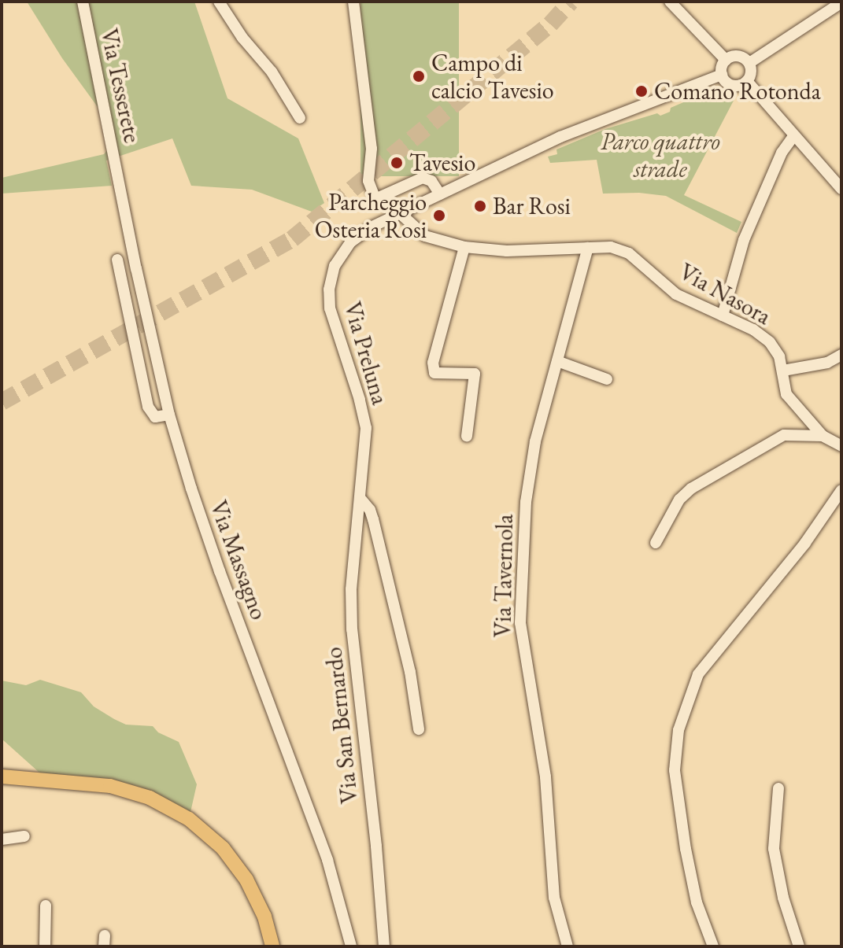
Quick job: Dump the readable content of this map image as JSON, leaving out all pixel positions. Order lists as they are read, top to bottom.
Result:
{
  "streets": {
    "street": [
      "Via Tesserete",
      "Via Nasora",
      "Via Preluna",
      "Via Massagno",
      "Via Tavernola",
      "Via San Bernardo"
    ]
  },
  "crossings": [
    ["Via Tesserete", "Via Massagno"],
    ["Via Nasora", "Via Preluna"],
    ["Via Nasora", "Via Tavernola"],
    ["Via Preluna", "Via San Bernardo"]
  ],
  "parks": ["Parco quattro strade"],
  "places": [
    "Campo di calcio Tavesio",
    "Comano Rotonda",
    "Tavesio",
    "Bar Rosi",
    "Parcheggio Osteria Rosi"
  ]
}
